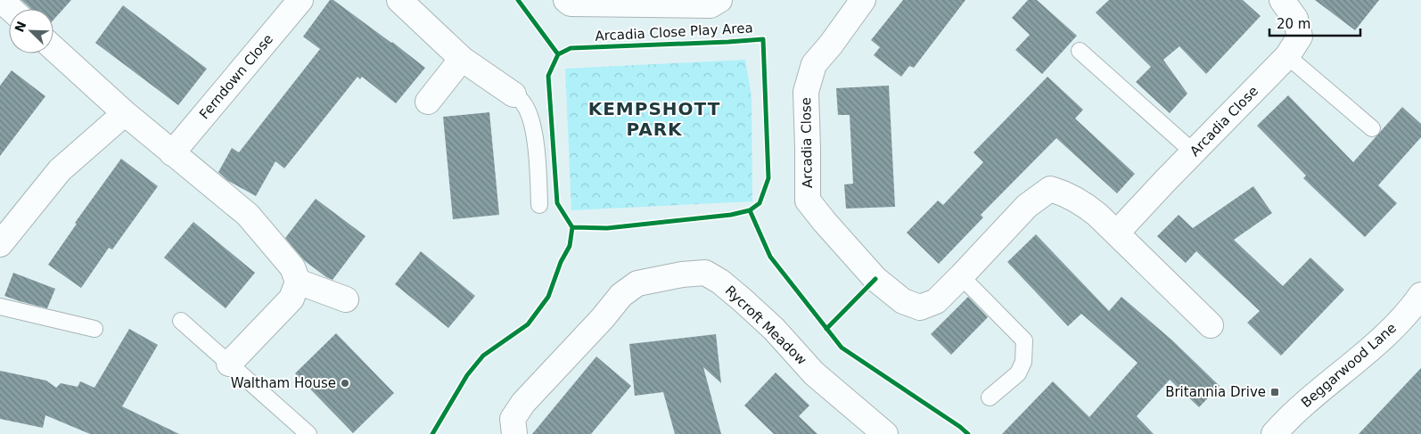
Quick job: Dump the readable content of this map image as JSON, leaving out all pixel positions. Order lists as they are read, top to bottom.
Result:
{
  "streets": {
    "street": [
      "Ferndown Close",
      "Arcadia Close",
      "Rycroft Meadow",
      "Beggarwood Lane"
    ],
    "cycle path": ["Arcadia Close Play Area"]
  },
  "districts": ["KEMPSHOTT PARK"],
  "places": {
    "other": ["Waltham House"],
    "transit": ["Britannia Drive"]
  },
  "scale_bar": "20 m",
  "north": "top left"
}
